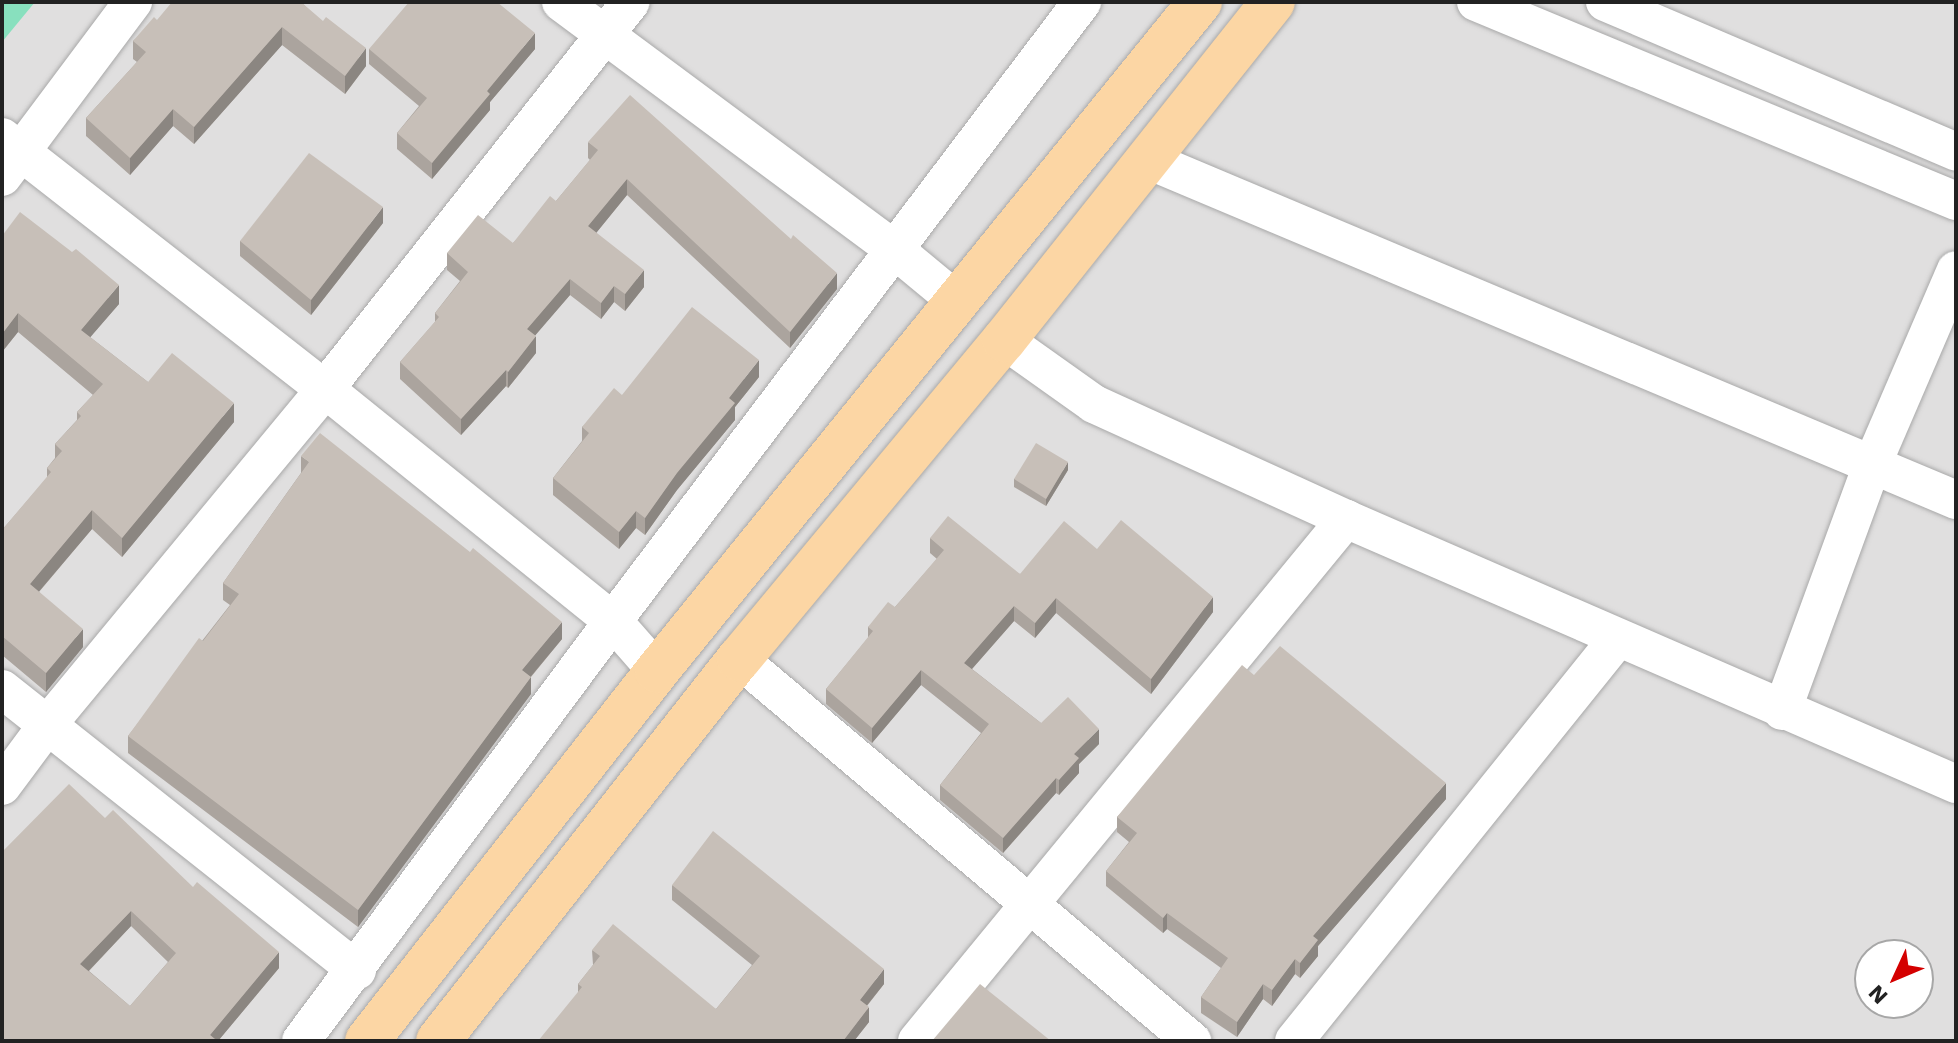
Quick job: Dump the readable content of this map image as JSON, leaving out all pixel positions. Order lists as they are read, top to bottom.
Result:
{
  "north": "bottom left"
}
